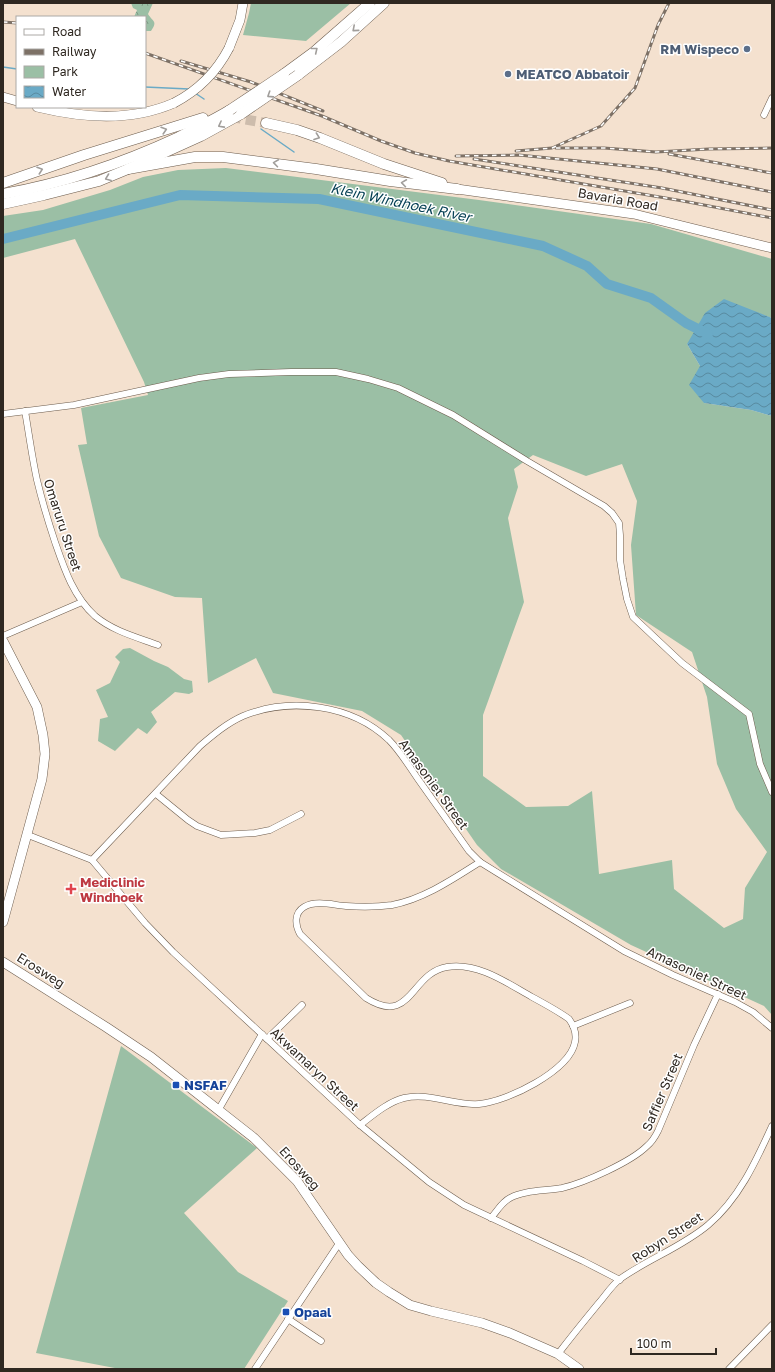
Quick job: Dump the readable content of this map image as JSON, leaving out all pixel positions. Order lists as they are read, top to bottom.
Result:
{
  "streets": {
    "street": [
      "Bavaria Road",
      "Omaruru Street",
      "Amasoniet Street",
      "Erosweg",
      "Akwamaryn Street",
      "Saffier Street",
      "Robyn Street"
    ]
  },
  "crossings": [
    ["Amasoniet Street", "Akwamaryn Street"],
    ["Amasoniet Street", "Saffier Street"],
    ["Erosweg", "Robyn Street"],
    ["Akwamaryn Street", "Saffier Street"],
    ["Akwamaryn Street", "Robyn Street"]
  ],
  "water": ["Klein Windhoek River"],
  "places": {
    "other": ["RM Wispeco", "MEATCO Abbatoir"],
    "health": ["Mediclinic Windhoek"],
    "transit": ["NSFAF", "Opaal"]
  },
  "legend": [
    "Road",
    "Railway",
    "Park",
    "Water"
  ],
  "scale_bar": "100 m"
}
